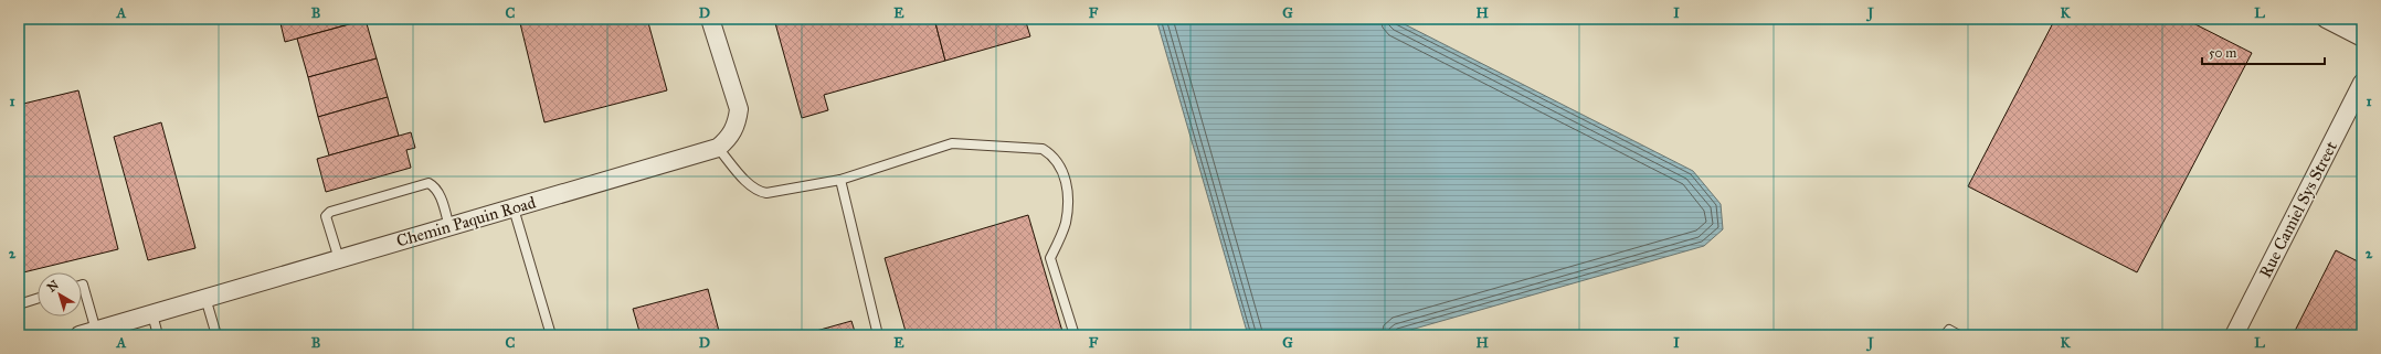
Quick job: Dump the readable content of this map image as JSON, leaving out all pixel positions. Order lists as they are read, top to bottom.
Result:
{
  "streets": {
    "street": ["Rue Camiel Sys Street", "Chemin Paquin Road"]
  },
  "scale_bar": "50 m",
  "north": "top left",
  "grid": {
    "columns": [
      "A",
      "B",
      "C",
      "D",
      "E",
      "F",
      "G",
      "H",
      "I",
      "J",
      "K",
      "L"
    ],
    "rows": ["1", "2"]
  }
}
